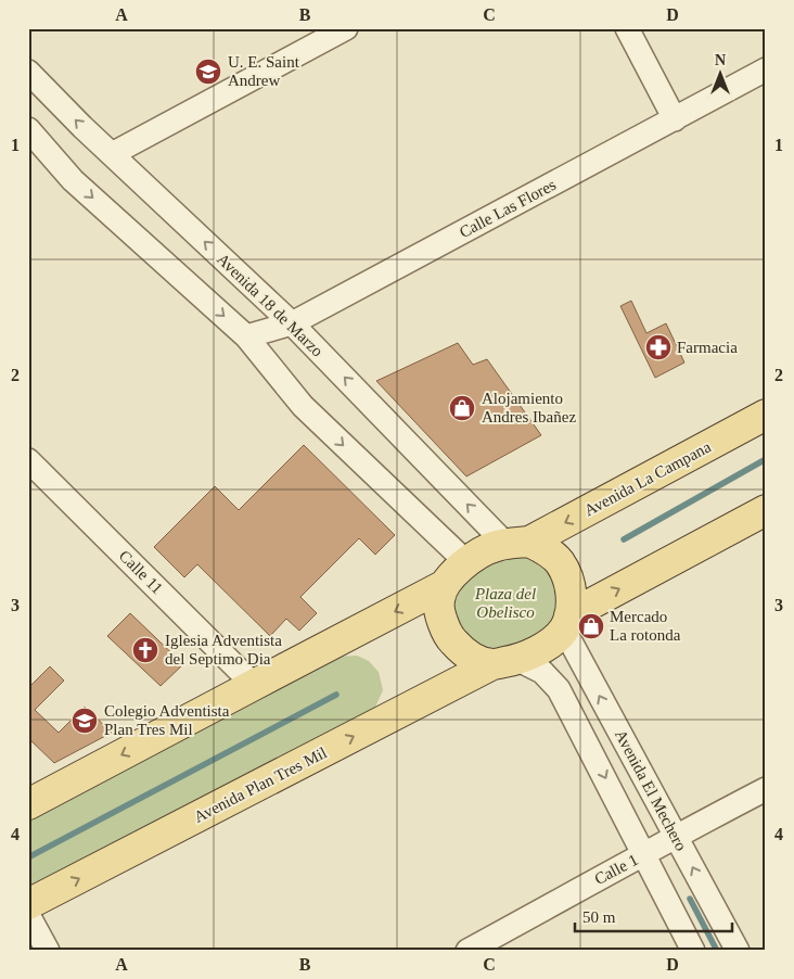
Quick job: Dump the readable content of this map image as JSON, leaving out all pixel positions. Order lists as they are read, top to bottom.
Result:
{
  "streets": {
    "main road": ["Avenida La Campana", "Avenida Plan Tres Mil"],
    "street": [
      "Calle Las Flores",
      "Avenida 18 de Marzo",
      "Calle 11",
      "Avenida El Mechero",
      "Calle 1"
    ]
  },
  "crossings": [
    ["Calle Las Flores", "Avenida 18 de Marzo"],
    ["Avenida 18 de Marzo", "Avenida La Campana"],
    ["Avenida 18 de Marzo", "Avenida Plan Tres Mil"],
    ["Avenida 18 de Marzo", "Avenida El Mechero"],
    ["Avenida La Campana", "Avenida Plan Tres Mil"],
    ["Avenida La Campana", "Avenida El Mechero"],
    ["Avenida Plan Tres Mil", "Avenida El Mechero"],
    ["Avenida El Mechero", "Calle 1"]
  ],
  "parks": ["Plaza del Obelisco"],
  "places": {
    "school or university": ["U. E. Saint Andrew", "Colegio Adventista Plan Tres Mil"],
    "pharmacy": ["Farmacia"],
    "shop": ["Alojamiento Andres Ibañez", "Mercado La rotonda"],
    "church": ["Iglesia Adventista del Septimo Dia"]
  },
  "scale_bar": "50 m",
  "north": "top",
  "grid": {
    "columns": [
      "A",
      "B",
      "C",
      "D"
    ],
    "rows": [
      "1",
      "2",
      "3",
      "4"
    ]
  }
}
